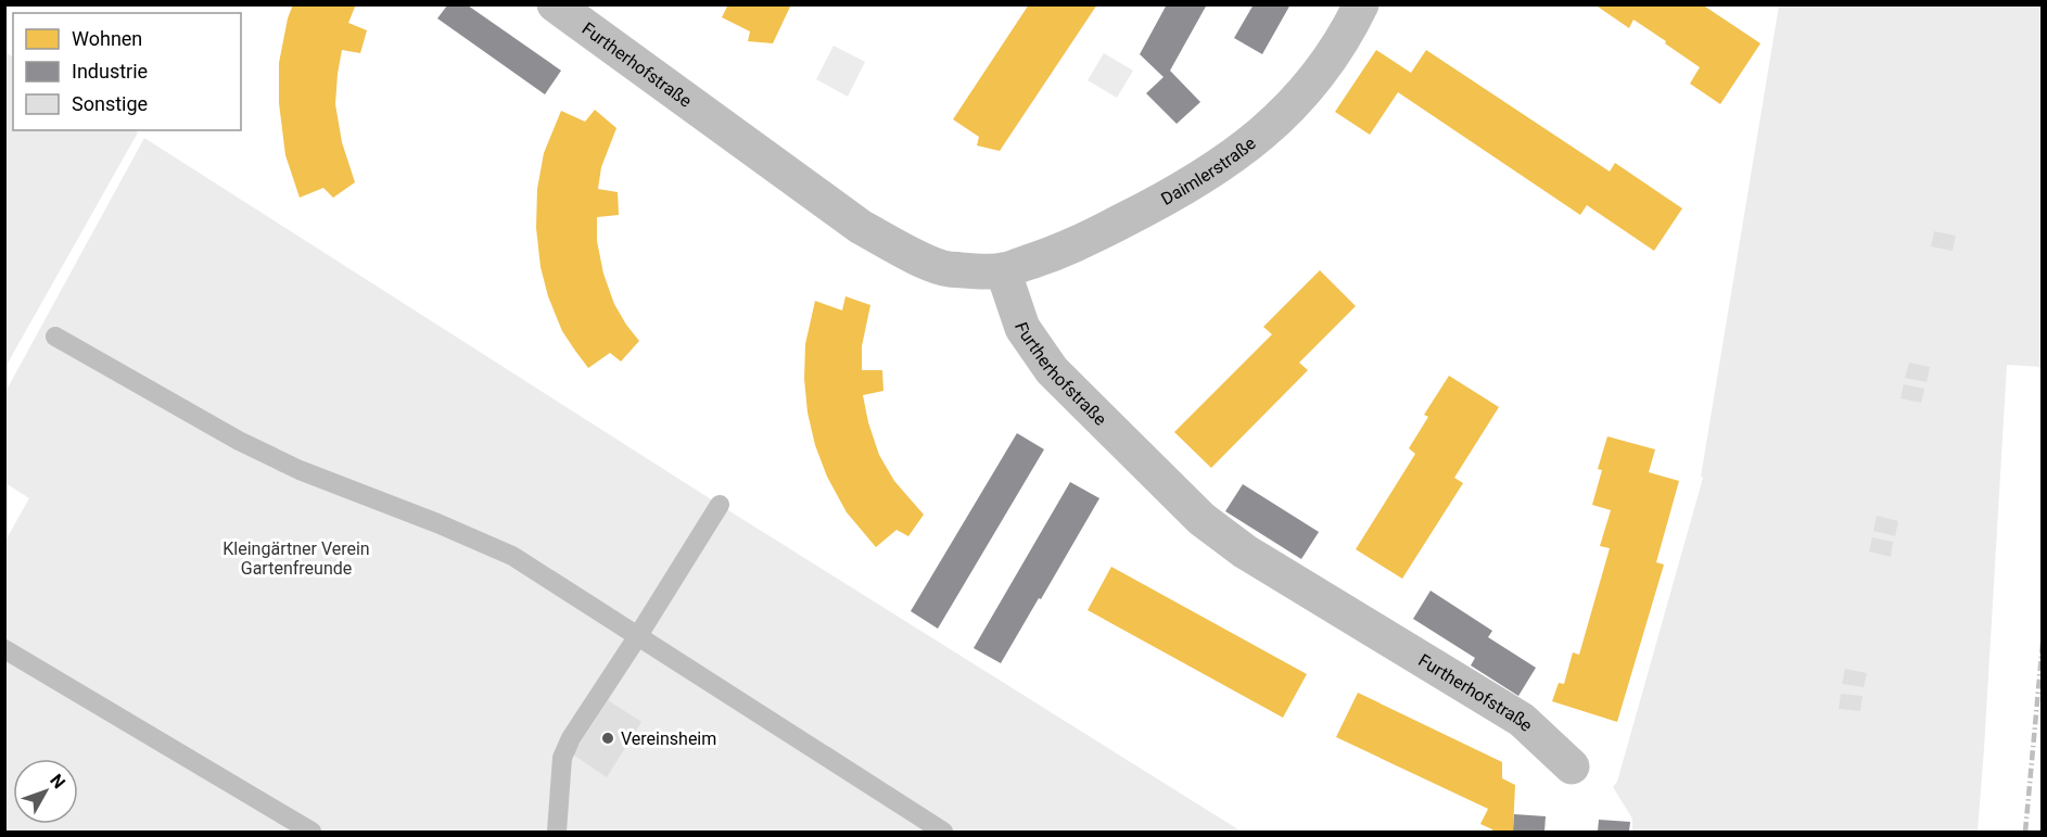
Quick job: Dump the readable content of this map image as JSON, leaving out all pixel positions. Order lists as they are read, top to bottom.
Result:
{
  "streets": {
    "street": ["Furtherhofstraße", "Daimlerstraße"]
  },
  "crossings": [
    ["Furtherhofstraße", "Daimlerstraße"]
  ],
  "parks": ["Kleingärtner Verein Gartenfreunde"],
  "places": ["Vereinsheim"],
  "legend": ["Wohnen", "Industrie", "Sonstige"],
  "north": "top right"
}
